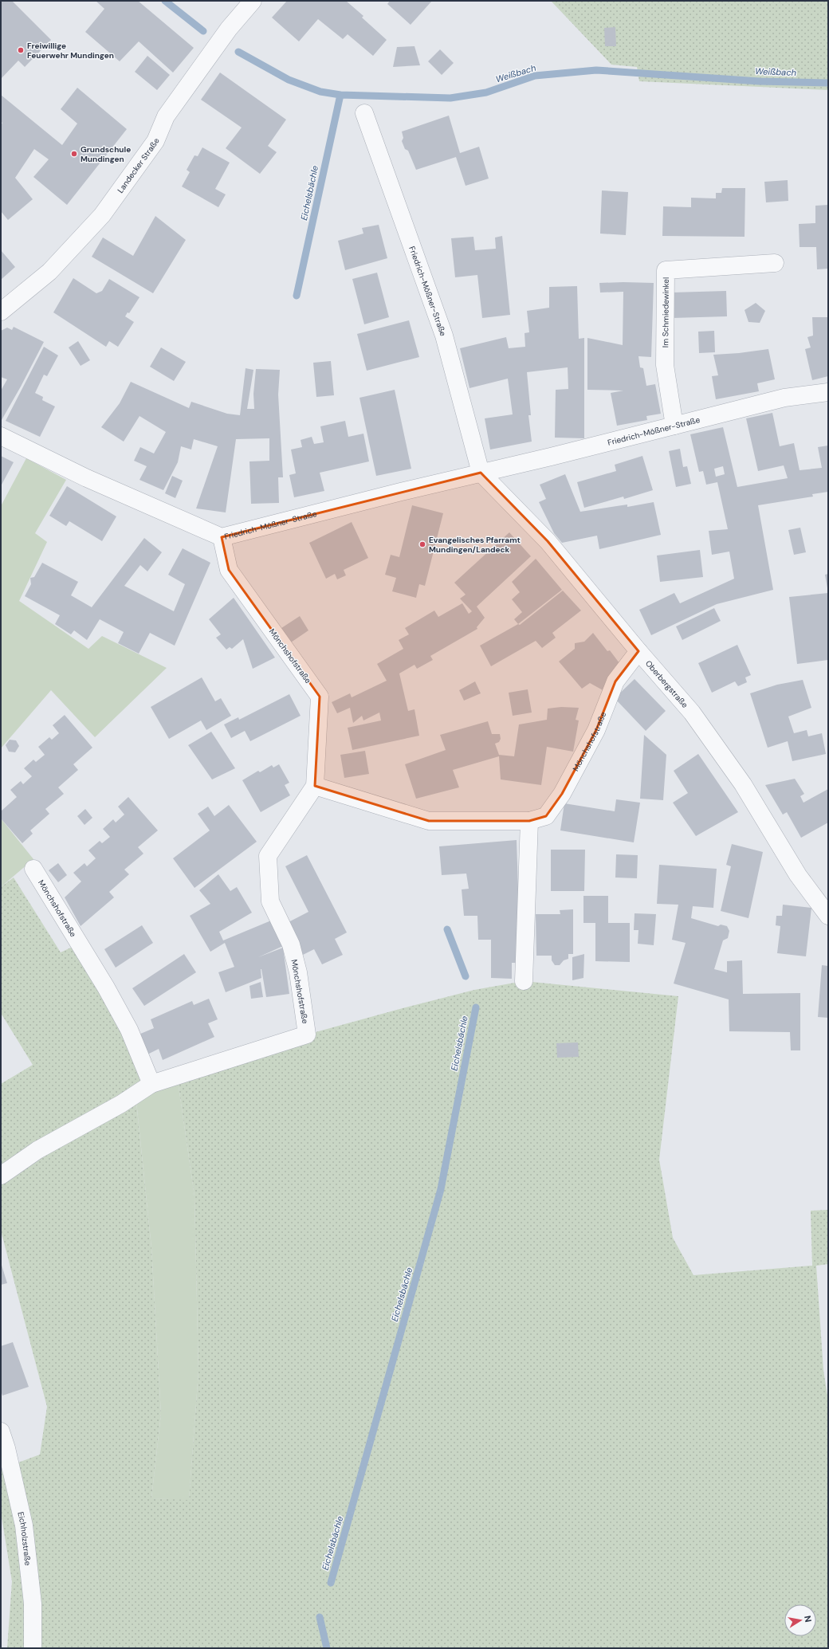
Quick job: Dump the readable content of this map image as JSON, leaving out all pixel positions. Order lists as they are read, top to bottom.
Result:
{
  "streets": {
    "street": [
      "Landecker Straße",
      "Friedrich-Mößner-Straße",
      "Im Schmiedewinkel",
      "Mönchshofstraße",
      "Oberbergstraße",
      "Eichholzstraße"
    ]
  },
  "crossings": [
    ["Friedrich-Mößner-Straße", "Im Schmiedewinkel"],
    ["Friedrich-Mößner-Straße", "Mönchshofstraße"],
    ["Friedrich-Mößner-Straße", "Oberbergstraße"],
    ["Mönchshofstraße", "Oberbergstraße"]
  ],
  "water": ["Weißbach", "Eichelsbächle"],
  "places": ["Freiwillige Feuerwehr Mundingen", "Grundschule Mundingen", "Evangelisches Pfarramt Mundingen/Landeck"],
  "north": "right"
}
